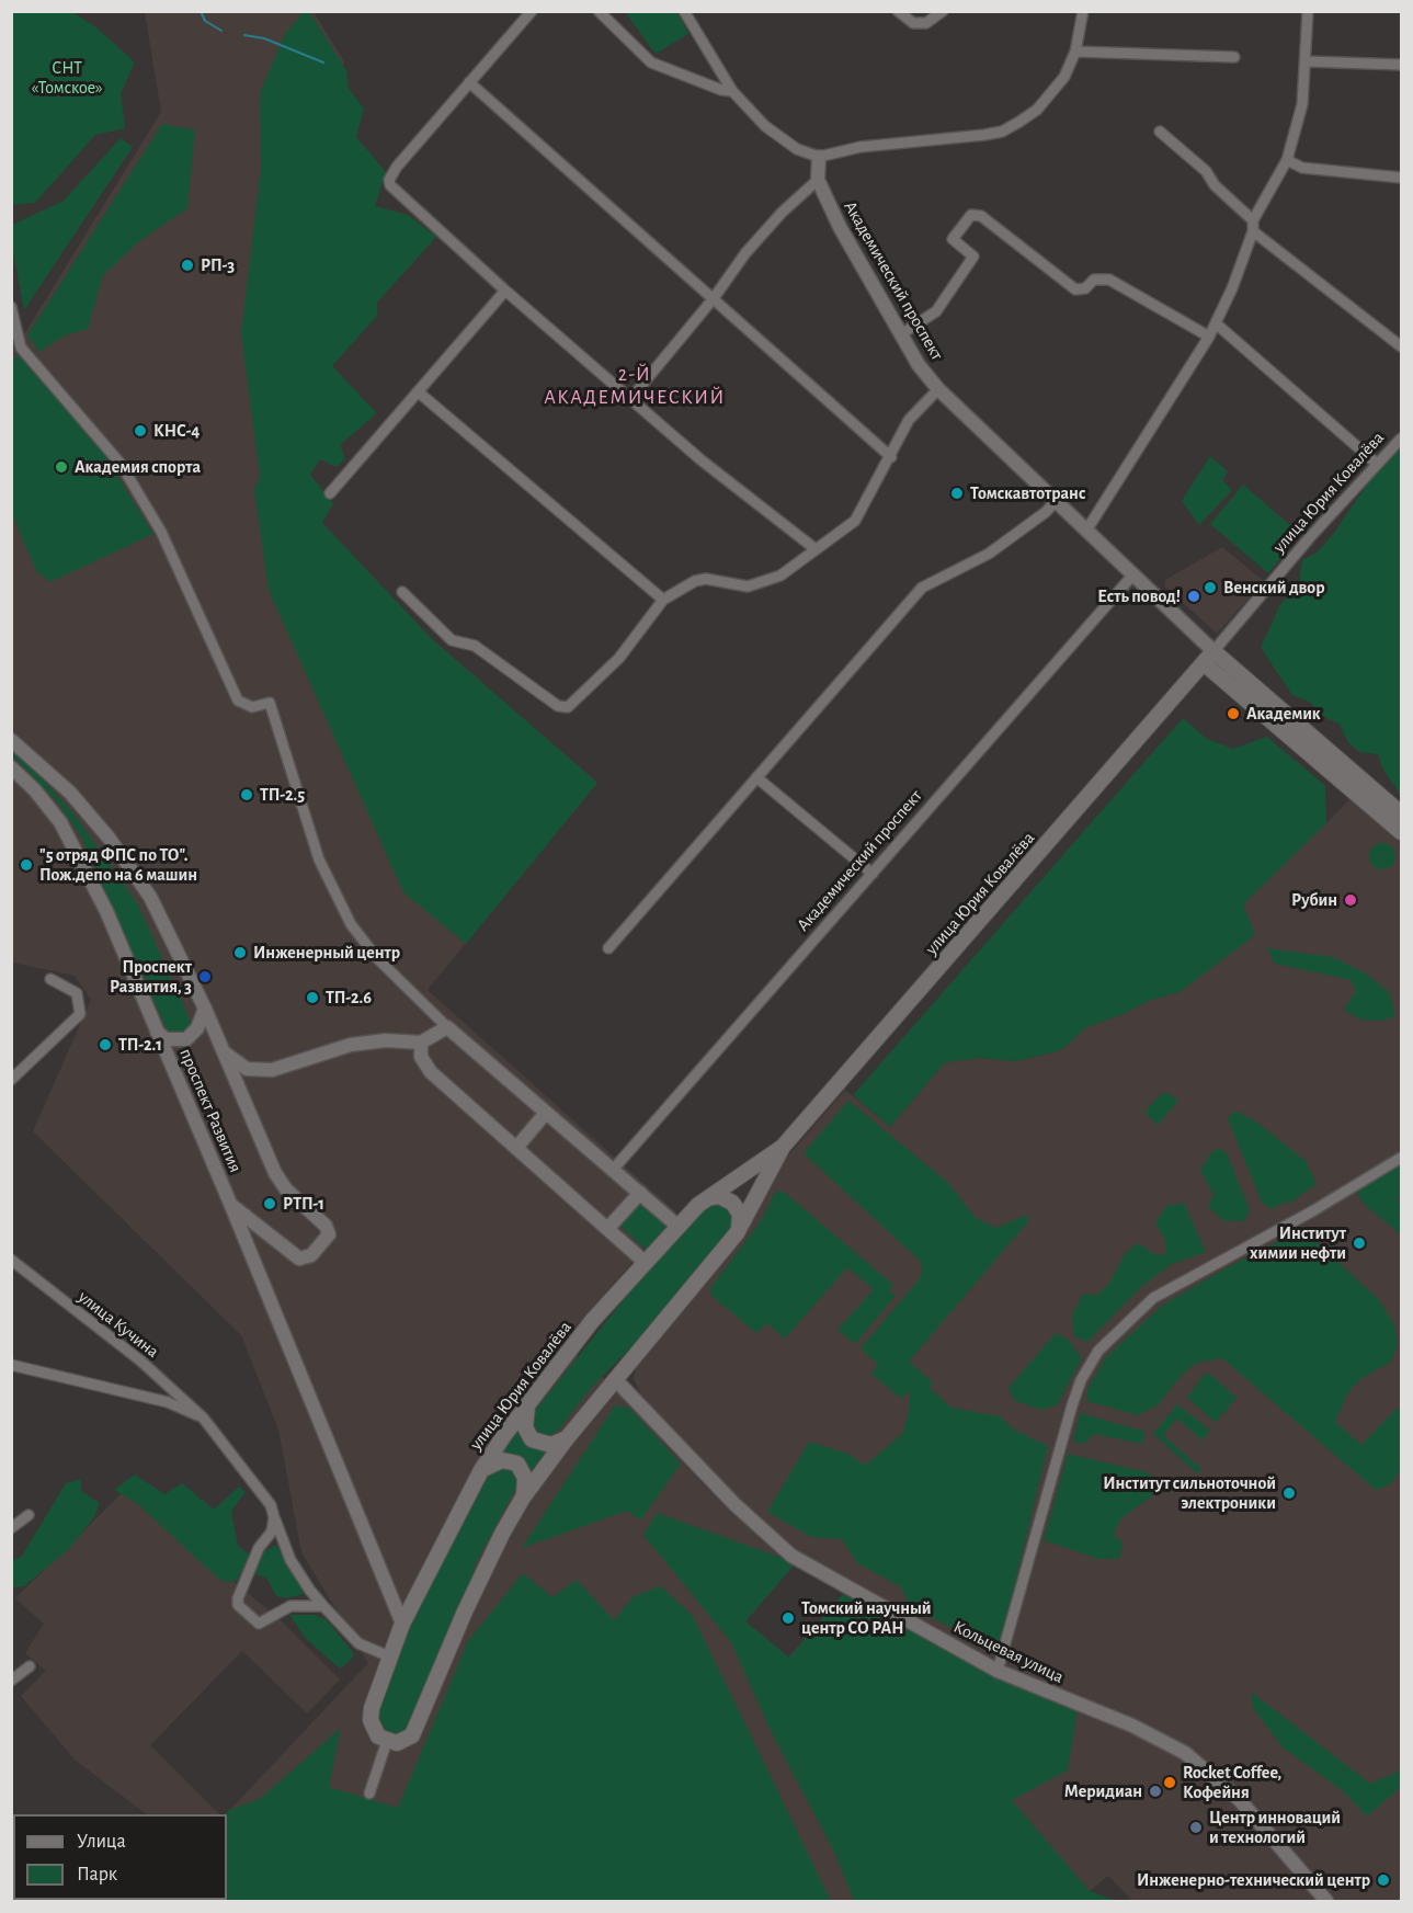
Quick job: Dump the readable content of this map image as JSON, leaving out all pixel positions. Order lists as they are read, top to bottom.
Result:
{
  "streets": {
    "main road": ["Академический проспект", "улица Юрия Ковалёва"],
    "street": ["проспект Развития", "улица Кучина", "Кольцевая улица"]
  },
  "crossings": [
    ["Академический проспект", "улица Юрия Ковалёва"],
    ["улица Юрия Ковалёва", "проспект Развития"],
    ["улица Юрия Ковалёва", "улица Кучина"],
    ["улица Юрия Ковалёва", "Кольцевая улица"]
  ],
  "districts": ["2-Й АКАДЕМИЧЕСКИЙ"],
  "parks": ["СНТ «Томское»"],
  "places": [
    "РП-3",
    "КНС-4",
    "Академия спорта",
    "Томскавтотранс",
    "Венский двор",
    "Есть повод!",
    "Академик",
    "ТП-2.5",
    "\"5 отряд ФПС по ТО\". Пож.депо на 6 машин",
    "Рубин",
    "Инженерный центр",
    "Проспект Развития, 3",
    "ТП-2.6",
    "ТП-2.1",
    "РТП-1",
    "Институт химии нефти",
    "Институт сильноточной электроники",
    "Томский научный центр СО РАН",
    "Rocket Coffee, Кофейня",
    "Меридиан",
    "Центр инноваций и технологий",
    "Инженерно-технический центр"
  ],
  "legend": ["Улица", "Парк"]
}
